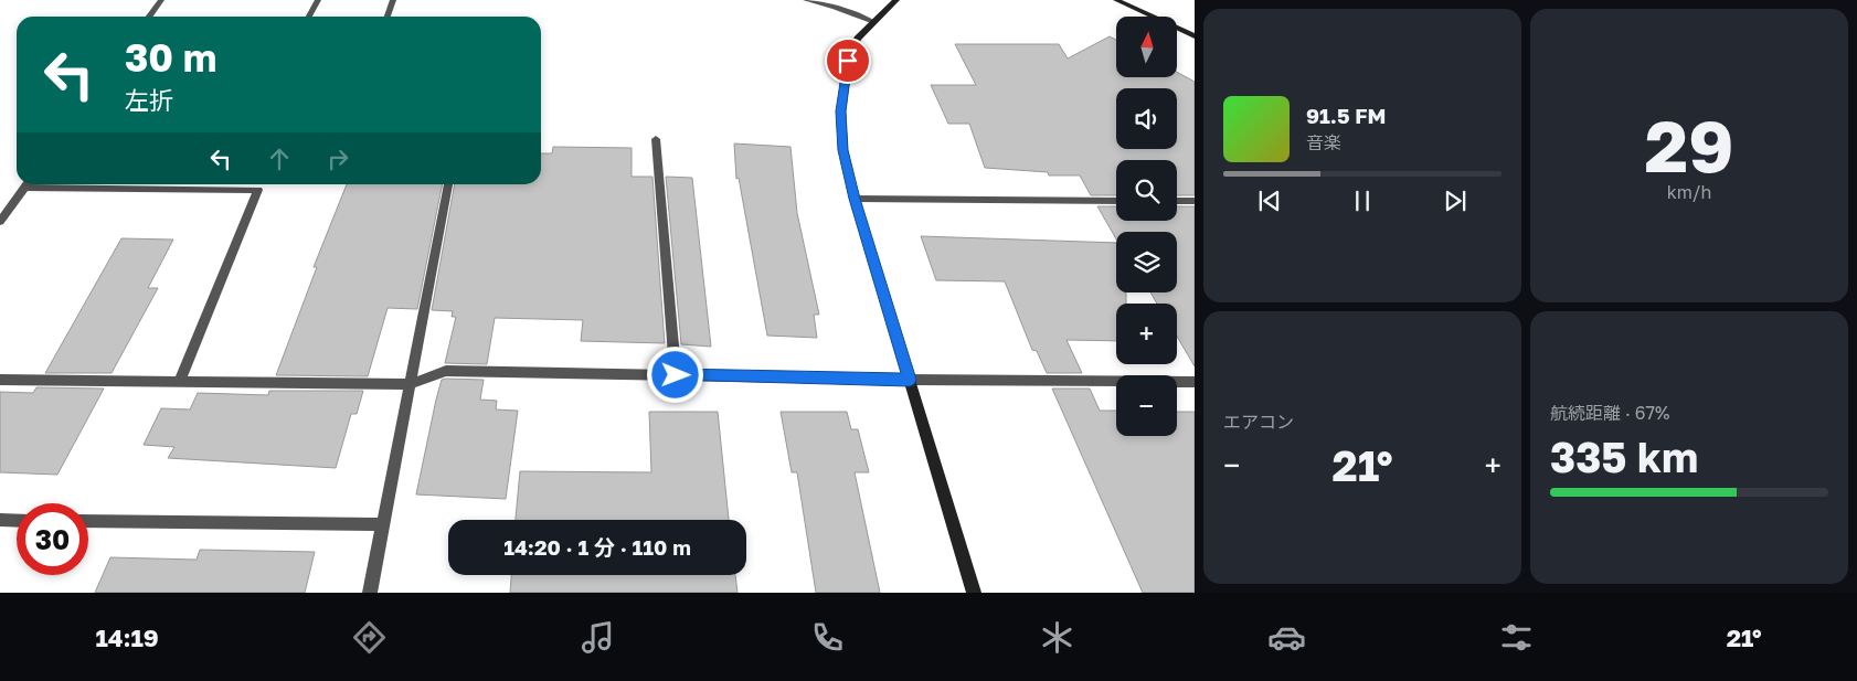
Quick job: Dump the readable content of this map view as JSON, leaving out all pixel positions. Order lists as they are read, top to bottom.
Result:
{
  "north": "top",
  "page": {
    "tile": [
      ["29", "km/h"],
      "エアコン",
      ["航続距離 · 67%", "335 km"]
    ],
    "map_buttons": ["+", "−"],
    "turn": ["30 m", "左折"],
    "song": ["91.5 FM", "音楽"],
    "heat": ["−", "21°", "+"],
    "limit": "30",
    "trip": "14:20 · 1 分 · 110 m",
    "tabs": ["14:19", "21°"]
  }
}
